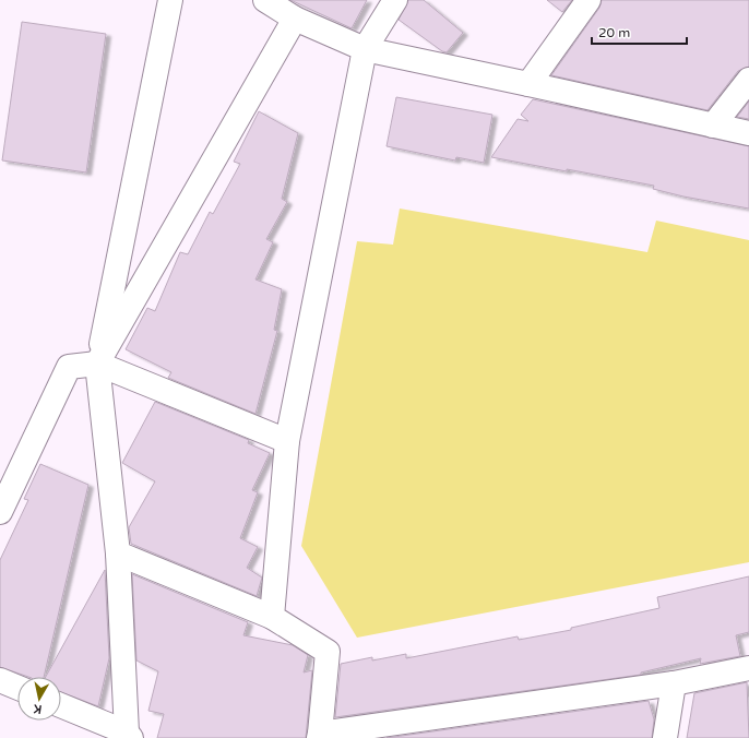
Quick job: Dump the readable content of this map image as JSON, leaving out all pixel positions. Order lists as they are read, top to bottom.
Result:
{
  "scale_bar": "20 m",
  "north": "bottom"
}
